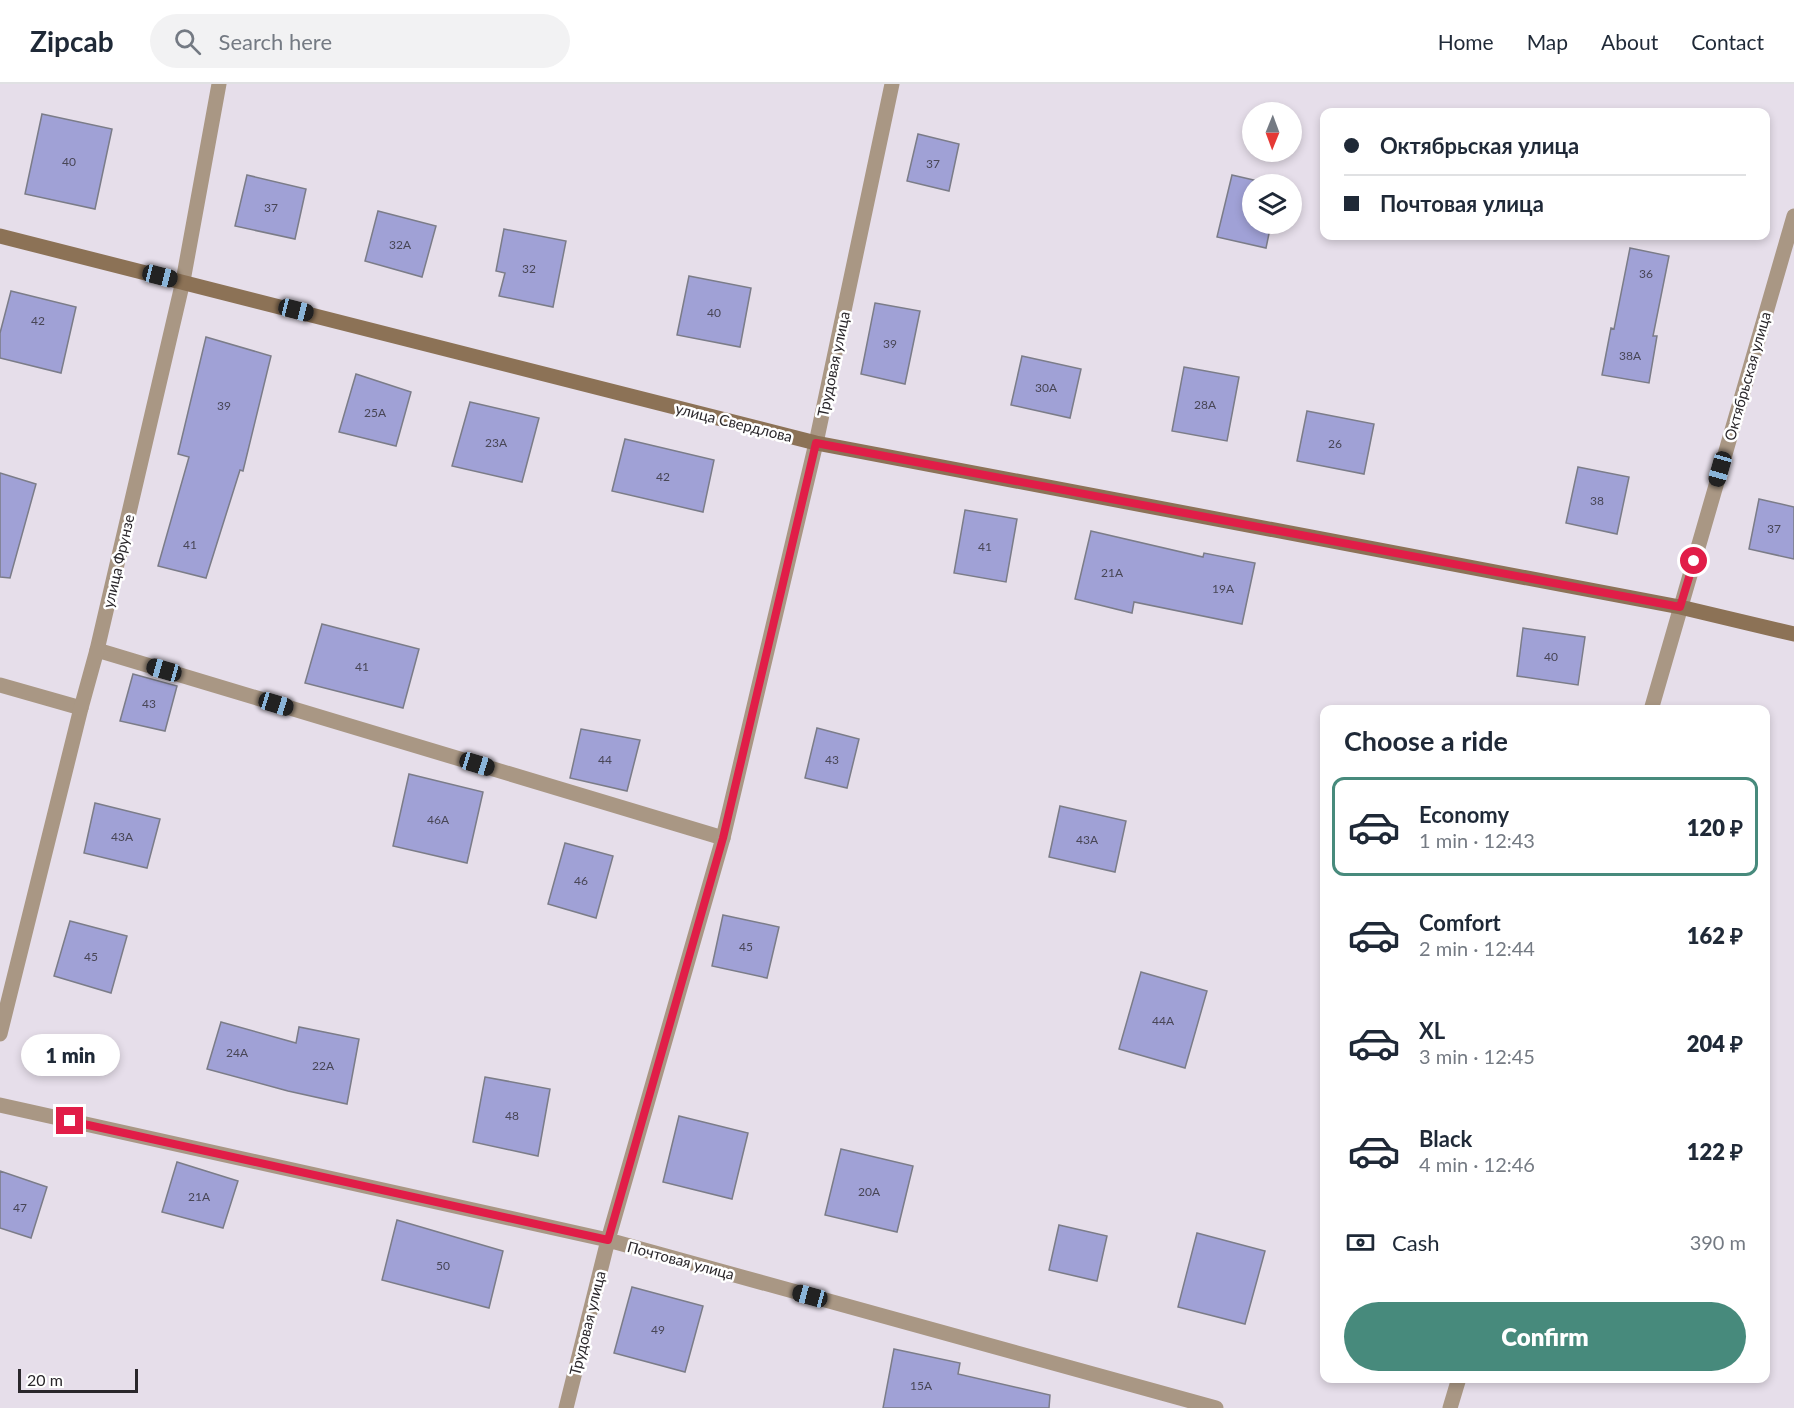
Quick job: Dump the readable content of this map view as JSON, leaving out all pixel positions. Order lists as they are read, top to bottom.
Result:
{
  "streets": {
    "street": [
      "Трудовая улица",
      "Октябрьская улица",
      "улица Свердлова",
      "улица Фрунзе",
      "Почтовая улица"
    ]
  },
  "crossings": [
    ["Трудовая улица", "улица Свердлова"],
    ["Трудовая улица", "Почтовая улица"],
    ["Октябрьская улица", "улица Свердлова"],
    ["улица Свердлова", "улица Фрунзе"]
  ],
  "house_numbers": [
    "40",
    "37",
    "37",
    "32А",
    "32",
    "36",
    "40",
    "42",
    "39",
    "38А",
    "30А",
    "28А",
    "39",
    "25А",
    "23А",
    "26",
    "42",
    "38",
    "37",
    "41",
    "41",
    "21А",
    "19А",
    "40",
    "41",
    "43",
    "44",
    "43",
    "46А",
    "43А",
    "43А",
    "46",
    "45",
    "45",
    "44А",
    "24А",
    "22А",
    "48",
    "20А",
    "21А",
    "47",
    "50",
    "49",
    "15А"
  ],
  "scale_bar": "20 m",
  "north": "bottom",
  "page": {
    "header": "Zipcab",
    "search": "Search here",
    "nav": [
      "Home",
      "Map",
      "About",
      "Contact"
    ],
    "banner": ["Октябрьская улица", "Почтовая улица"],
    "heading": "Choose a ride",
    "list": [
      {
        "name": "Economy",
        "note": "1 min · 12:43",
        "value": "120 ₽"
      },
      {
        "name": "Comfort",
        "note": "2 min · 12:44",
        "value": "162 ₽"
      },
      {
        "name": "XL",
        "note": "3 min · 12:45",
        "value": "204 ₽"
      },
      {
        "name": "Black",
        "note": "4 min · 12:46",
        "value": "122 ₽"
      }
    ],
    "bubble": "1 min",
    "pay": ["Cash", "390 m"],
    "buttons": "Confirm",
    "scale": "20 m"
  }
}
